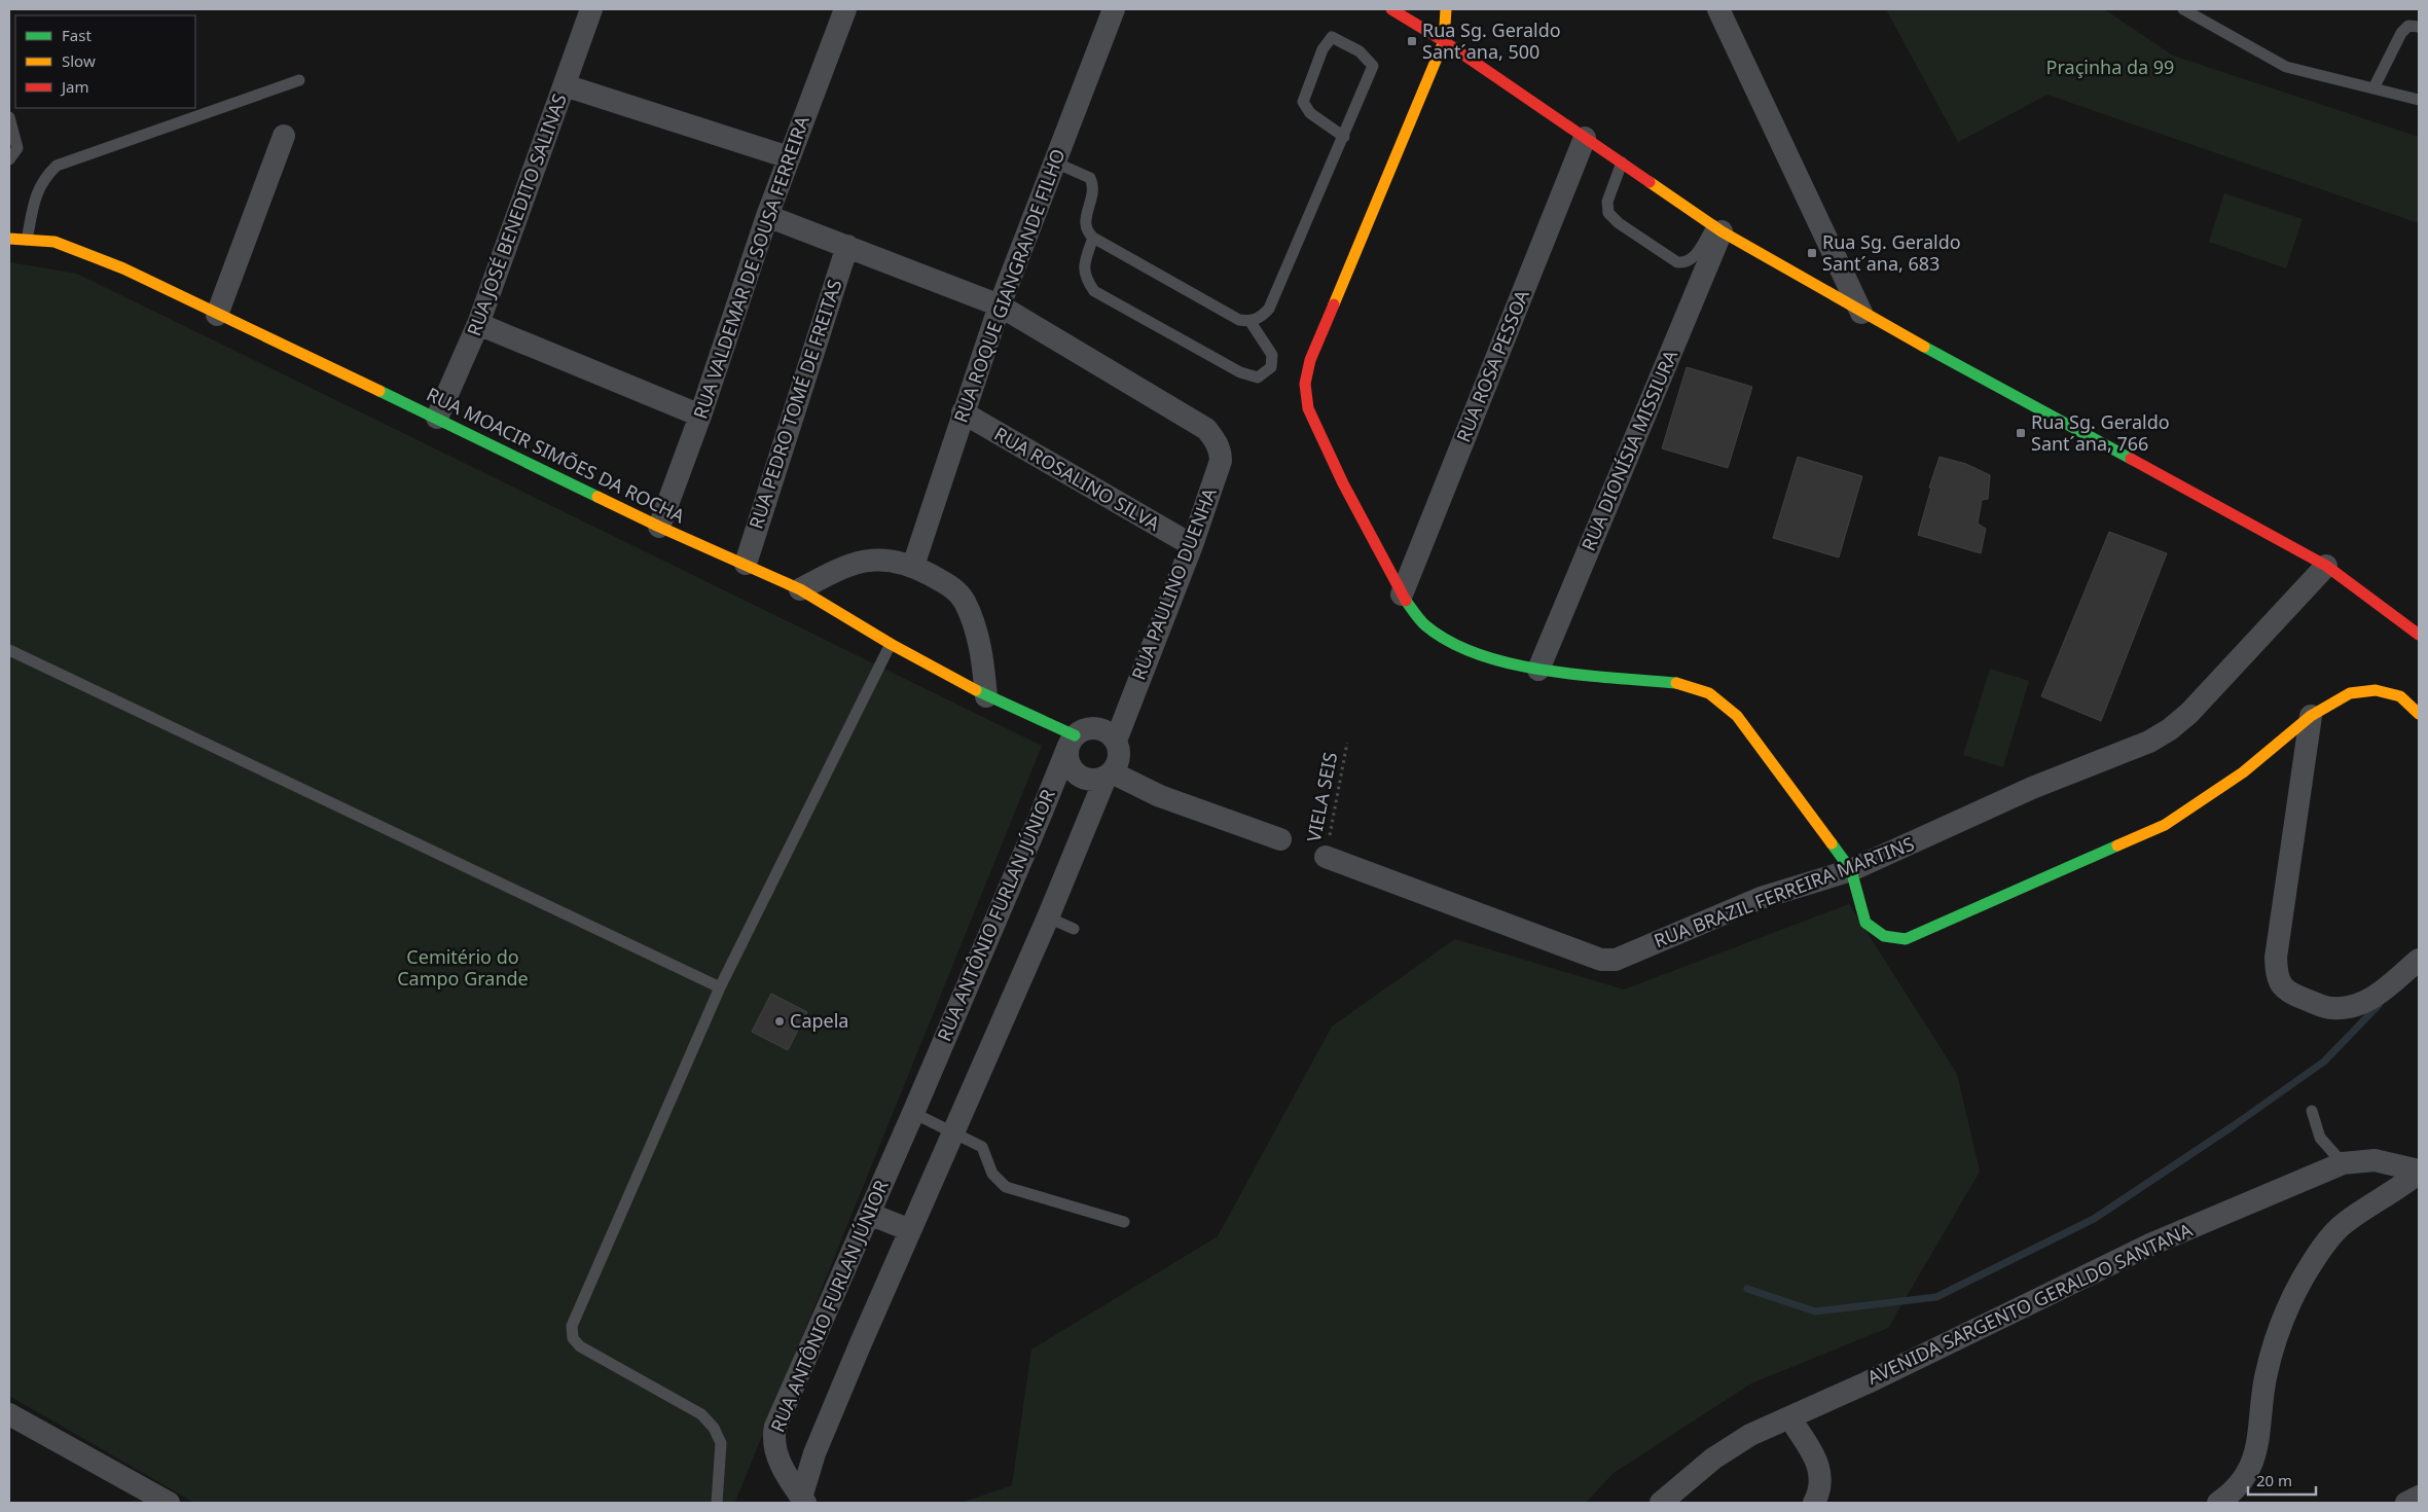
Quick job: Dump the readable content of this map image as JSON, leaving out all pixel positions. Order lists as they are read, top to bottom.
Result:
{
  "streets": {
    "street": [
      "RUA JOSÉ BENEDITO SALINAS",
      "RUA VALDEMAR DE SOUSA FERREIRA",
      "RUA ROQUE GIANGRANDE FILHO",
      "RUA ROSA PESSOA",
      "RUA PEDRO TOMÉ DE FREITAS",
      "RUA DIONÍSIA MISSIURA",
      "RUA MOACIR SIMÕES DA ROCHA",
      "RUA ROSALINO SILVA",
      "RUA PAULINO DUENHA",
      "RUA BRAZIL FERREIRA MARTINS",
      "RUA ANTÔNIO FURLAN JÚNIOR",
      "AVENIDA SARGENTO GERALDO SANTANA"
    ],
    "path": ["VIELA SEIS"]
  },
  "crossings": [
    ["RUA JOSÉ BENEDITO SALINAS", "RUA MOACIR SIMÕES DA ROCHA"],
    ["RUA VALDEMAR DE SOUSA FERREIRA", "RUA MOACIR SIMÕES DA ROCHA"],
    ["RUA ROQUE GIANGRANDE FILHO", "RUA ROSALINO SILVA"],
    ["RUA ROQUE GIANGRANDE FILHO", "RUA PAULINO DUENHA"],
    ["RUA PEDRO TOMÉ DE FREITAS", "RUA MOACIR SIMÕES DA ROCHA"],
    ["RUA MOACIR SIMÕES DA ROCHA", "RUA PAULINO DUENHA"],
    ["RUA MOACIR SIMÕES DA ROCHA", "RUA ANTÔNIO FURLAN JÚNIOR"],
    ["RUA ROSALINO SILVA", "RUA PAULINO DUENHA"],
    ["RUA PAULINO DUENHA", "RUA ANTÔNIO FURLAN JÚNIOR"],
    ["VIELA SEIS", "RUA BRAZIL FERREIRA MARTINS"]
  ],
  "parks": ["Praçinha da 99", "Cemitério do Campo Grande"],
  "places": {
    "transit": ["Rua Sg. Geraldo Sant´ana, 500", "Rua Sg. Geraldo Sant´ana, 683", "Rua Sg. Geraldo Sant´ana, 766"],
    "other": ["Capela"]
  },
  "legend": ["Fast", "Slow", "Jam"],
  "scale_bar": "20 m"
}
